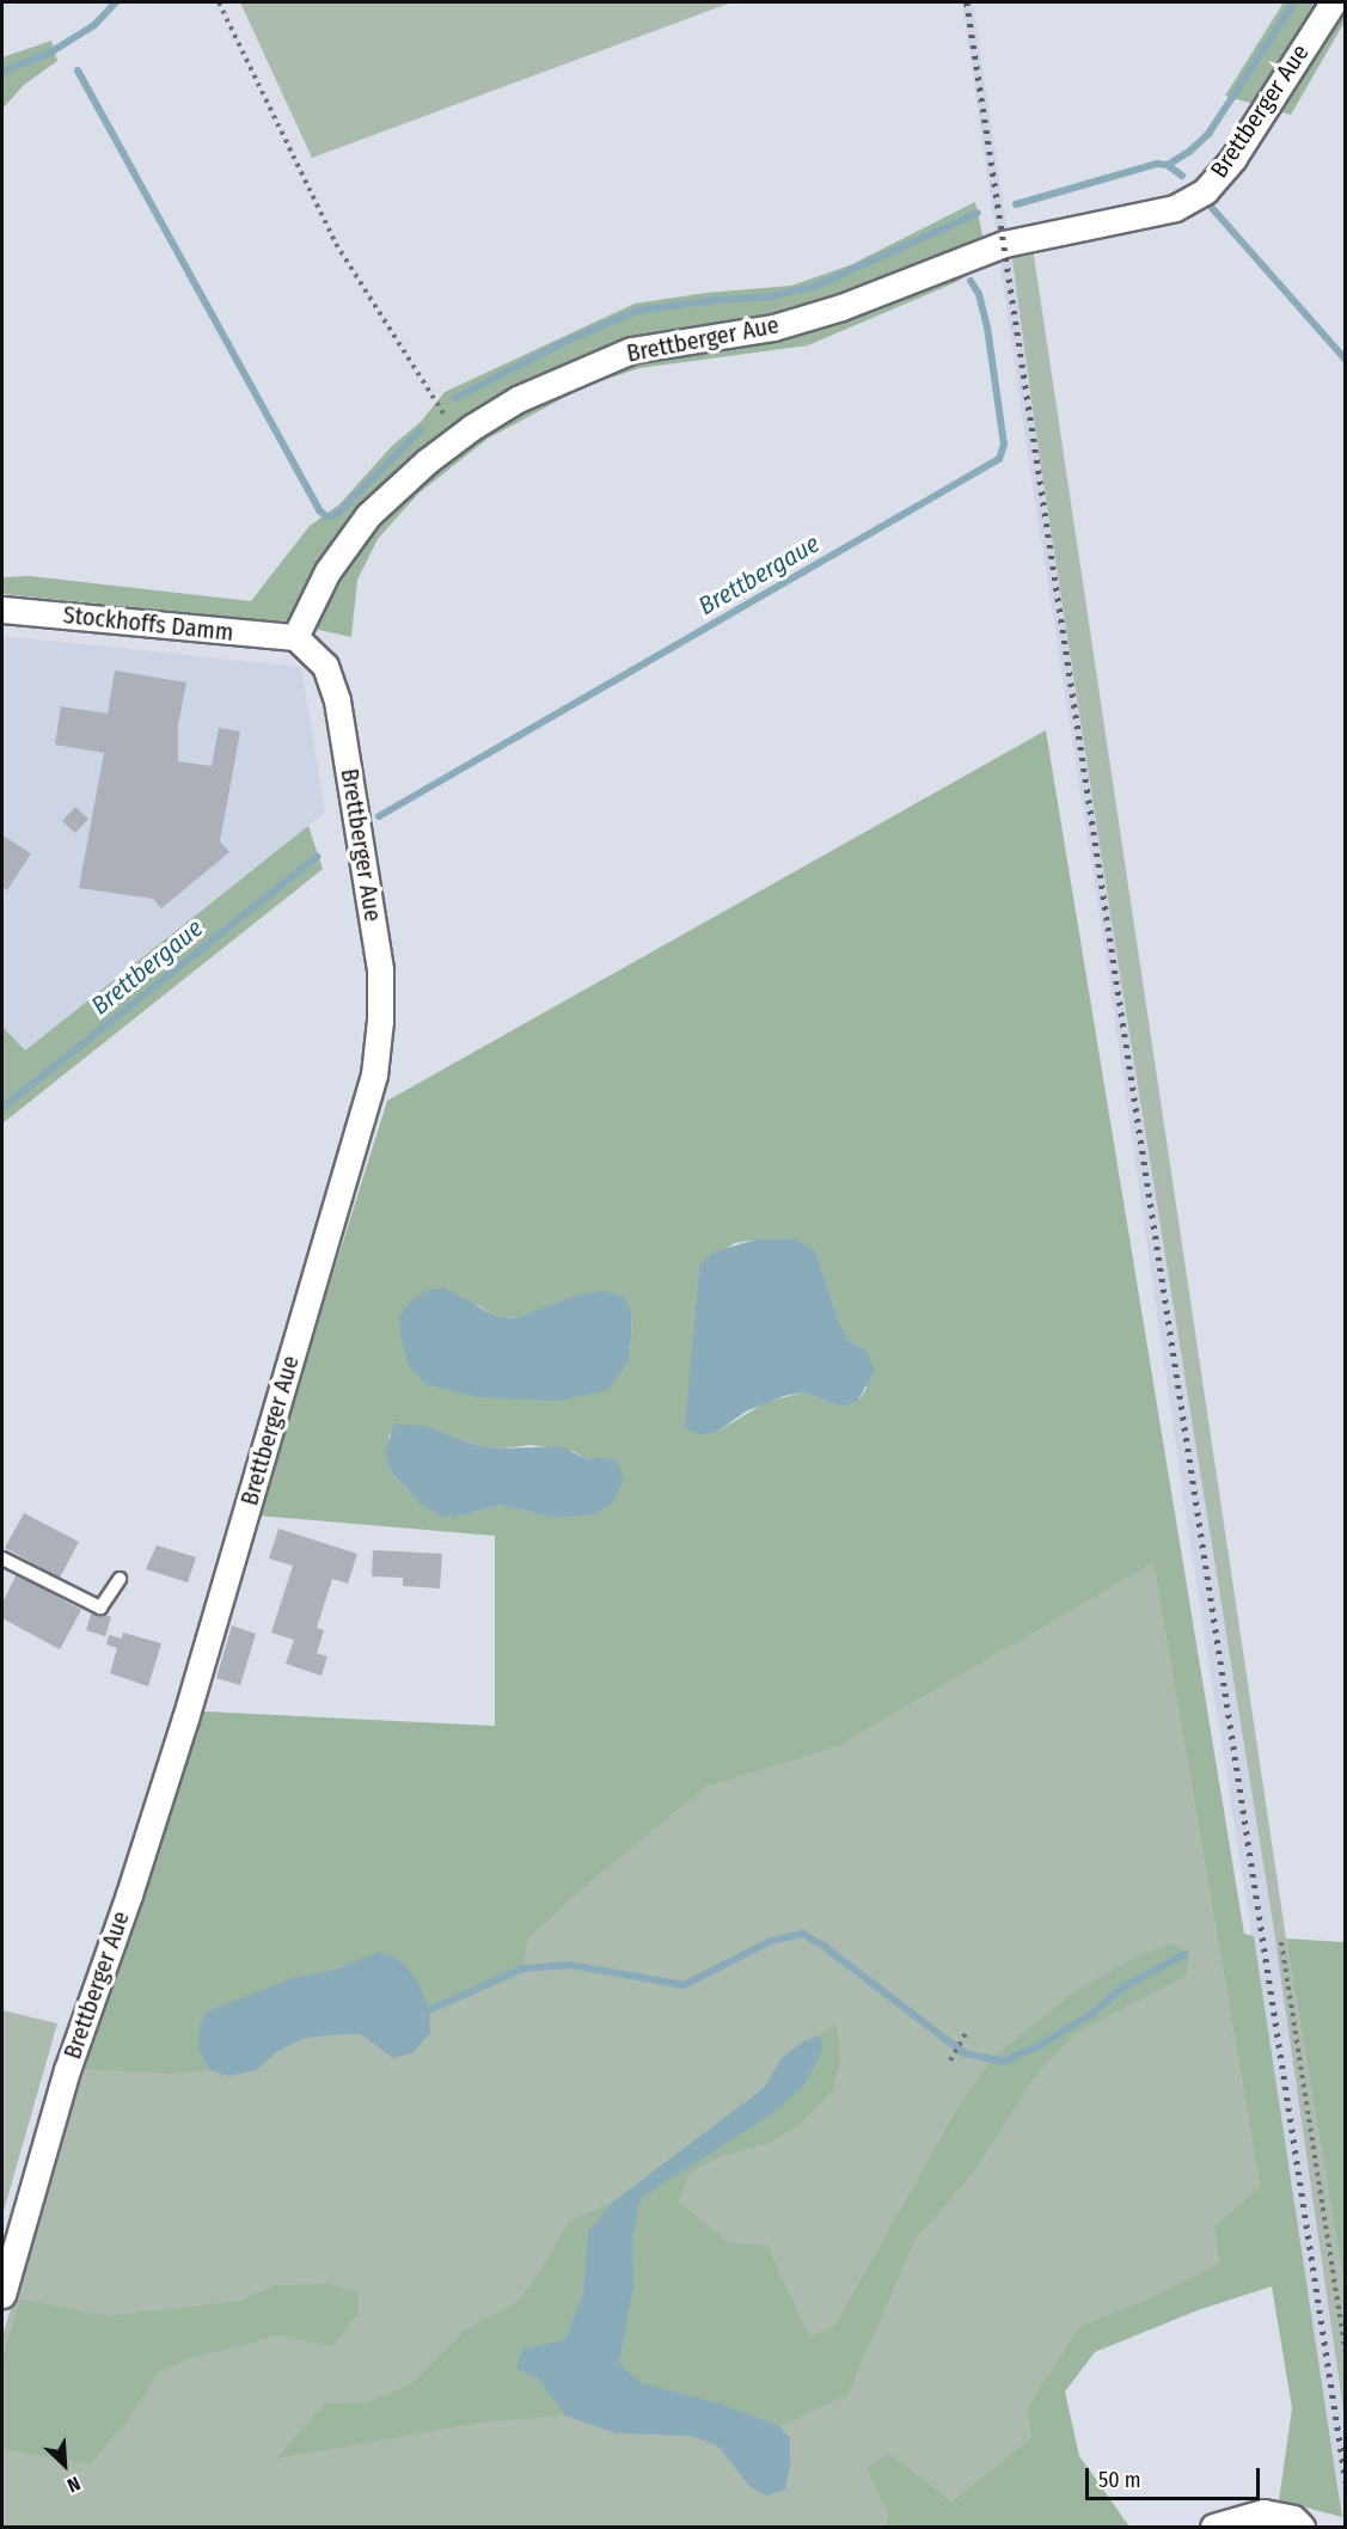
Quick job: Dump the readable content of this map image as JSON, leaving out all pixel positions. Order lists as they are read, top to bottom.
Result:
{
  "streets": {
    "street": ["Brettberger Aue", "Stockhoffs Damm"]
  },
  "crossings": [
    ["Brettberger Aue", "Stockhoffs Damm"]
  ],
  "water": ["Brettbergaue"],
  "scale_bar": "50 m",
  "north": "bottom right"
}
